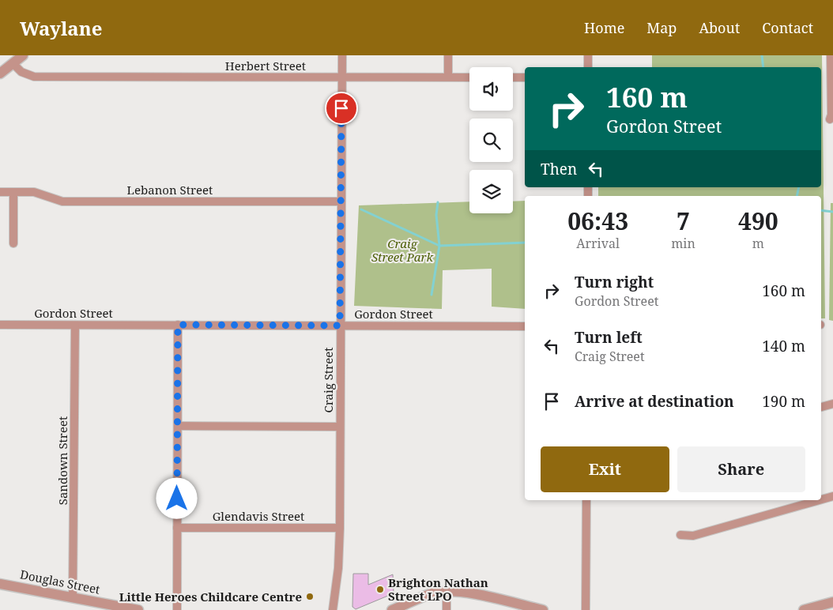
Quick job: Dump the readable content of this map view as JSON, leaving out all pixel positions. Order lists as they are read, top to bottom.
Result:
{
  "streets": {
    "street": [
      "Herbert Street",
      "Lebanon Street",
      "Gordon Street",
      "Craig Street",
      "Sandown Street",
      "Glendavis Street",
      "Douglas Street"
    ]
  },
  "crossings": [
    ["Herbert Street", "Craig Street"],
    ["Lebanon Street", "Craig Street"],
    ["Gordon Street", "Craig Street"],
    ["Gordon Street", "Sandown Street"],
    ["Craig Street", "Glendavis Street"],
    ["Sandown Street", "Douglas Street"]
  ],
  "parks": ["Craig Street Park"],
  "places": ["Brighton Nathan Street LPO", "Little Heroes Childcare Centre"],
  "page": {
    "header": "Waylane",
    "nav": [
      "Home",
      "Map",
      "About",
      "Contact"
    ],
    "turn": ["160 m", "Gordon Street"],
    "then": "Then",
    "eta": [
      "06:43",
      "Arrival",
      "7",
      "min",
      "490",
      "m"
    ],
    "list": [
      {
        "name": "Turn right",
        "note": "Gordon Street",
        "value": "160 m"
      },
      {
        "name": "Turn left",
        "note": "Craig Street",
        "value": "140 m"
      },
      {
        "name": "Arrive at destination",
        "value": "190 m"
      }
    ],
    "buttons": ["Exit", "Share"]
  }
}
